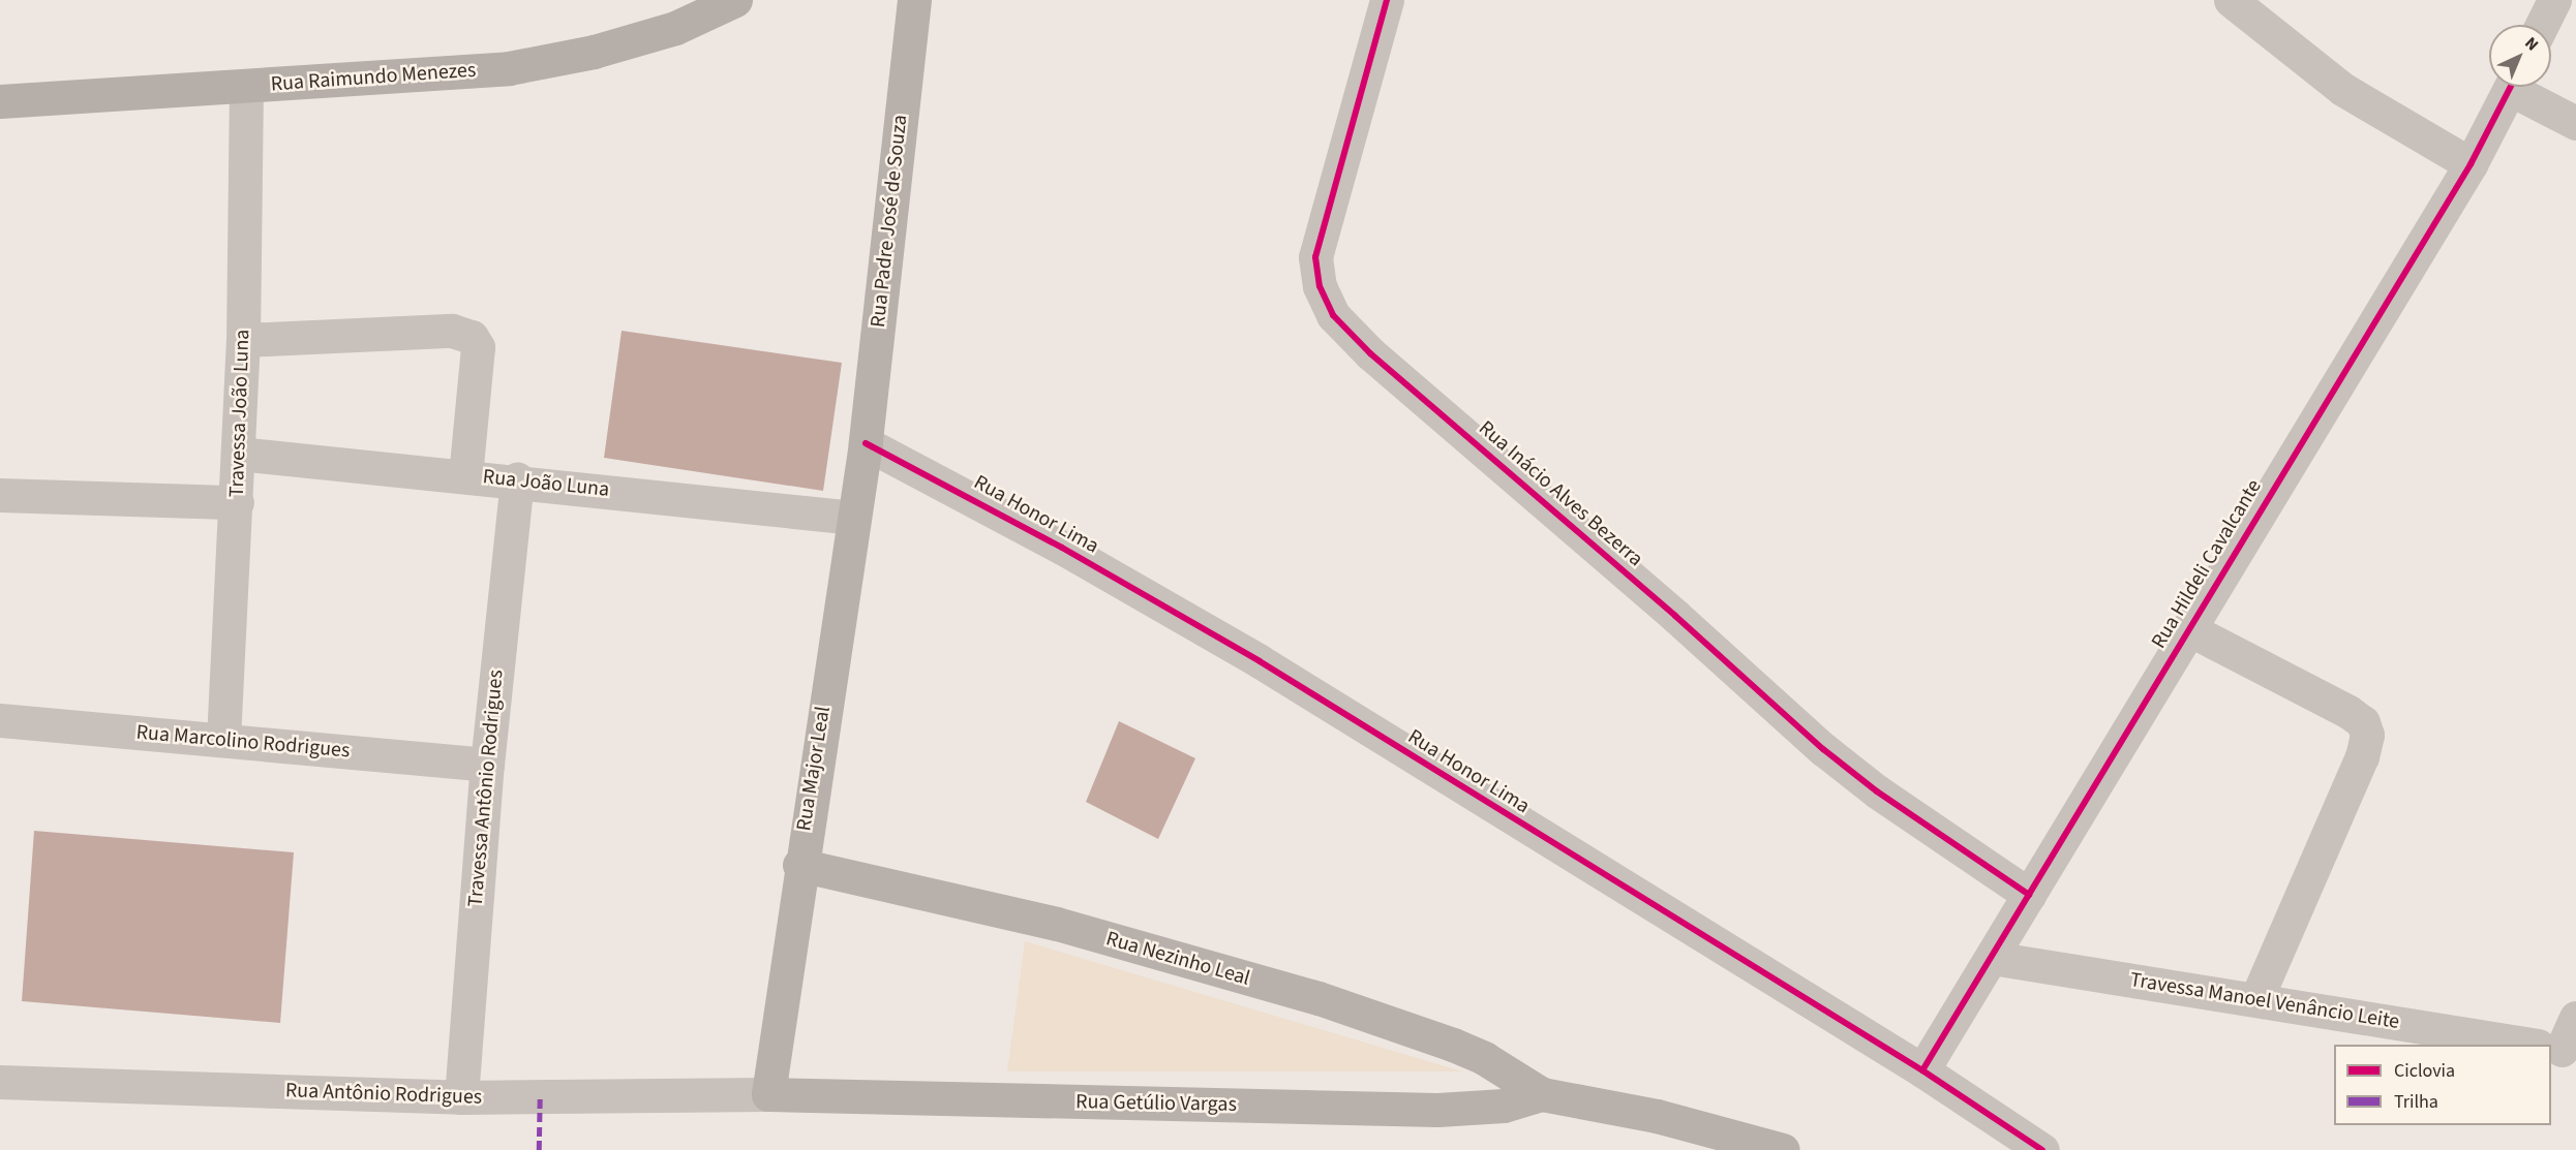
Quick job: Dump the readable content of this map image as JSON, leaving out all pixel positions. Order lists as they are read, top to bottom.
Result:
{
  "streets": {
    "main road": [
      "Rua Raimundo Menezes",
      "Rua Padre José de Souza",
      "Rua Major Leal",
      "Rua Nezinho Leal",
      "Rua Getúlio Vargas"
    ],
    "street": [
      "Travessa João Luna",
      "Rua João Luna",
      "Rua Inácio Alves Bezerra",
      "Rua Honor Lima",
      "Rua Hildeli Cavalcante",
      "Rua Marcolino Rodrigues",
      "Travessa Antônio Rodrigues",
      "Travessa Manoel Venâncio Leite",
      "Rua Antônio Rodrigues"
    ]
  },
  "crossings": [
    ["Rua Raimundo Menezes", "Travessa João Luna"],
    ["Rua Padre José de Souza", "Rua Honor Lima"],
    ["Rua Padre José de Souza", "Rua Major Leal"],
    ["Travessa João Luna", "Rua João Luna"],
    ["Travessa João Luna", "Rua Marcolino Rodrigues"],
    ["Rua João Luna", "Rua Major Leal"],
    ["Rua João Luna", "Travessa Antônio Rodrigues"],
    ["Rua Inácio Alves Bezerra", "Rua Hildeli Cavalcante"],
    ["Rua Honor Lima", "Rua Hildeli Cavalcante"],
    ["Rua Honor Lima", "Rua Major Leal"],
    ["Rua Hildeli Cavalcante", "Travessa Manoel Venâncio Leite"],
    ["Rua Marcolino Rodrigues", "Travessa Antônio Rodrigues"],
    ["Rua Major Leal", "Rua Nezinho Leal"],
    ["Rua Major Leal", "Rua Antônio Rodrigues"],
    ["Rua Major Leal", "Rua Getúlio Vargas"],
    ["Travessa Antônio Rodrigues", "Rua Antônio Rodrigues"],
    ["Rua Nezinho Leal", "Rua Getúlio Vargas"],
    ["Rua Antônio Rodrigues", "Rua Getúlio Vargas"]
  ],
  "legend": ["Ciclovia", "Trilha"],
  "north": "top right"
}
